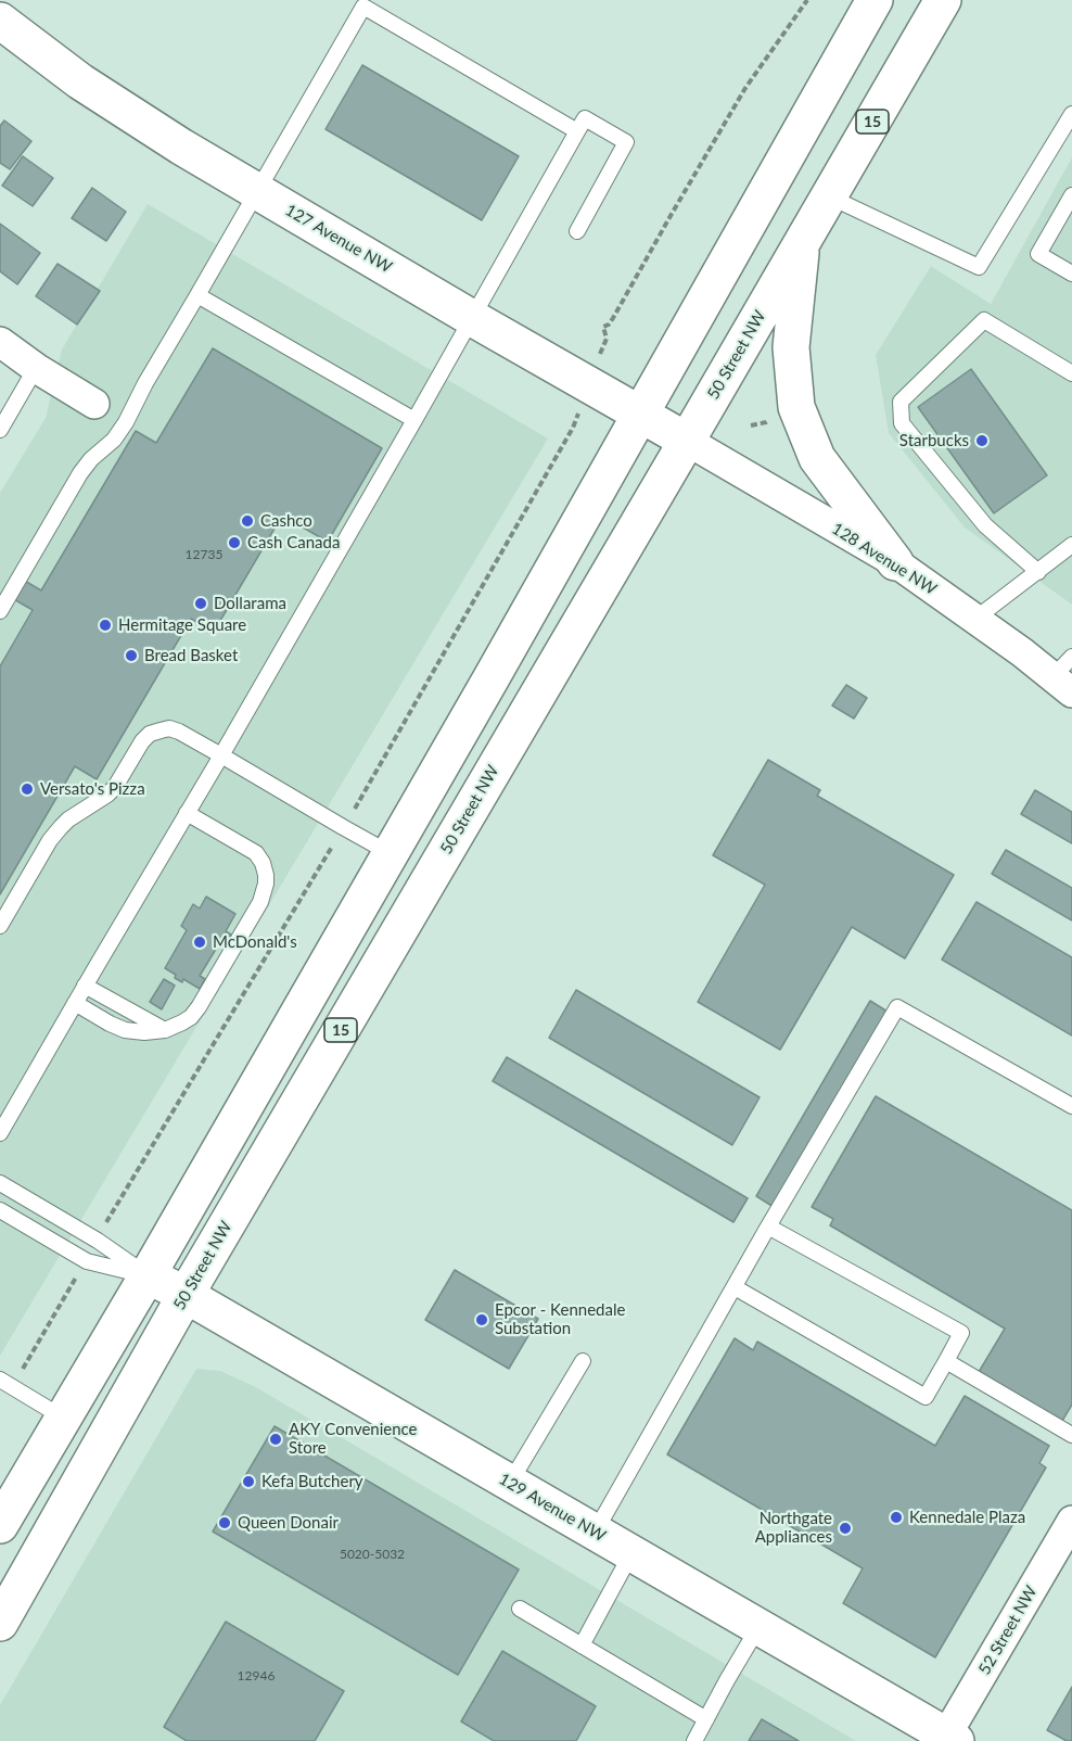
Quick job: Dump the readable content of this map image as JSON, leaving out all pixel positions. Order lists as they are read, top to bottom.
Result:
{
  "streets": {
    "main road": [
      "15",
      "127 Avenue NW",
      "50 Street NW",
      "129 Avenue NW"
    ],
    "street": ["128 Avenue NW", "52 Street NW"]
  },
  "crossings": [
    ["127 Avenue NW", "50 Street NW"],
    ["127 Avenue NW", "128 Avenue NW"],
    ["50 Street NW", "128 Avenue NW"],
    ["50 Street NW", "129 Avenue NW"],
    ["129 Avenue NW", "52 Street NW"]
  ],
  "places": [
    "Starbucks",
    "Cashco",
    "Cash Canada",
    "Dollarama",
    "Hermitage Square",
    "Bread Basket",
    "Versato's Pizza",
    "McDonald's",
    "Epcor - Kennedale Substation",
    "AKY Convenience Store",
    "Kefa Butchery",
    "Kennedale Plaza",
    "Queen Donair",
    "Northgate Appliances"
  ],
  "house_numbers": ["12735", "5020-5032", "12946"]
}
